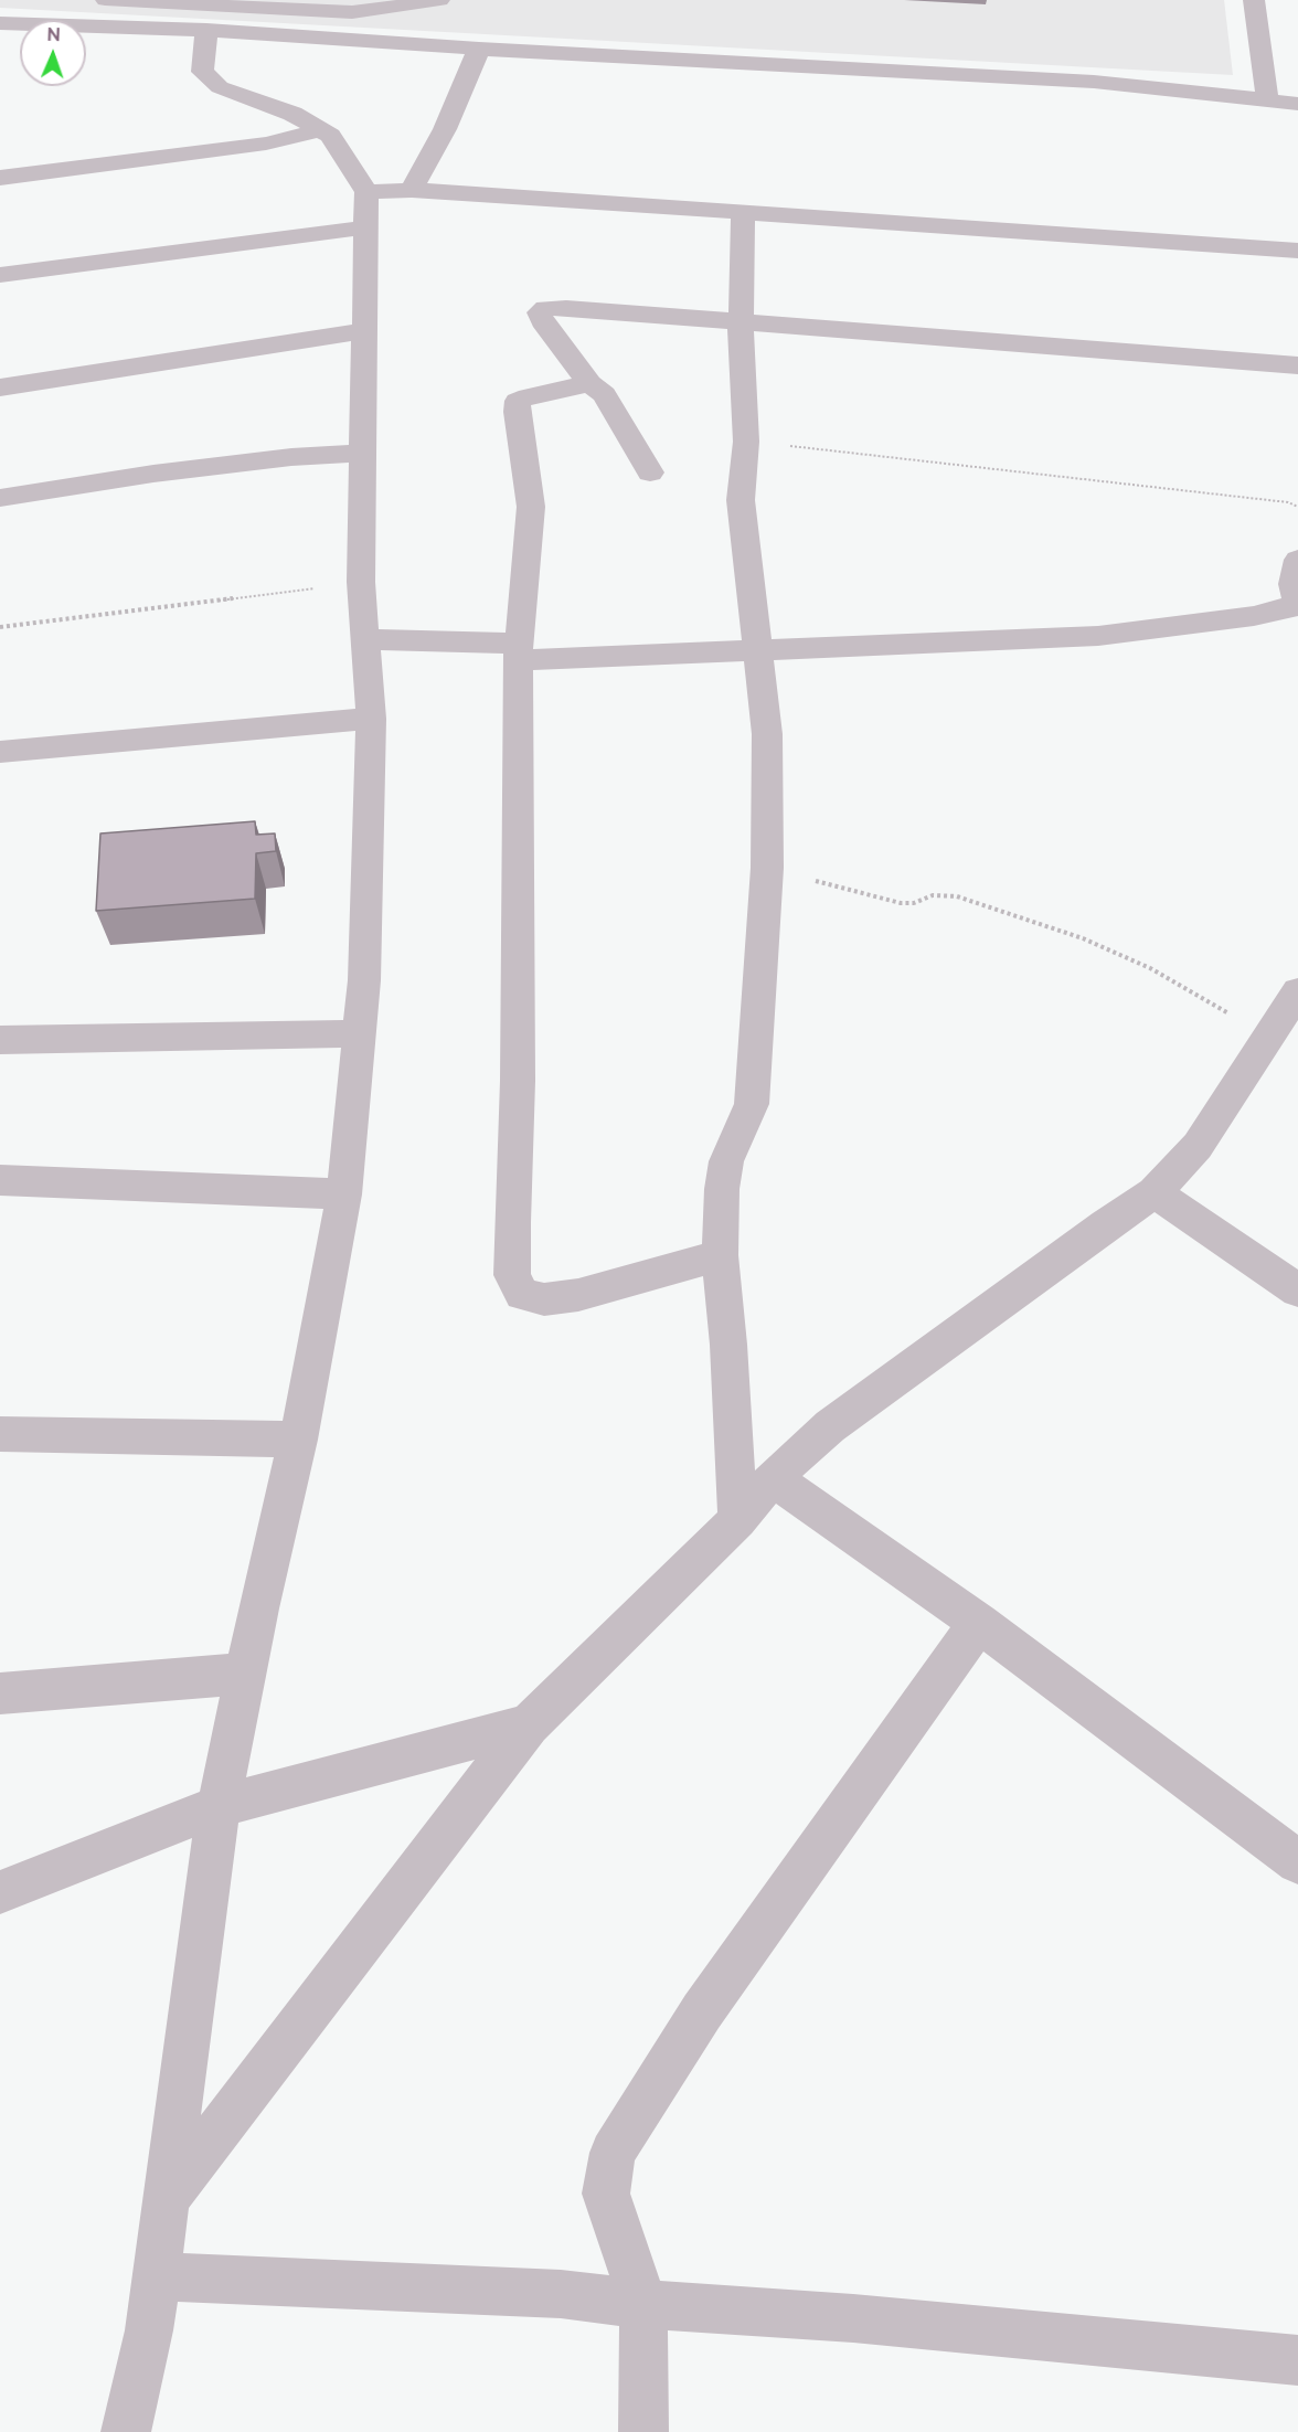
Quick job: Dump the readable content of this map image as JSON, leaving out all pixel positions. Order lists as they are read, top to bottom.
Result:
{
  "north": "top"
}
